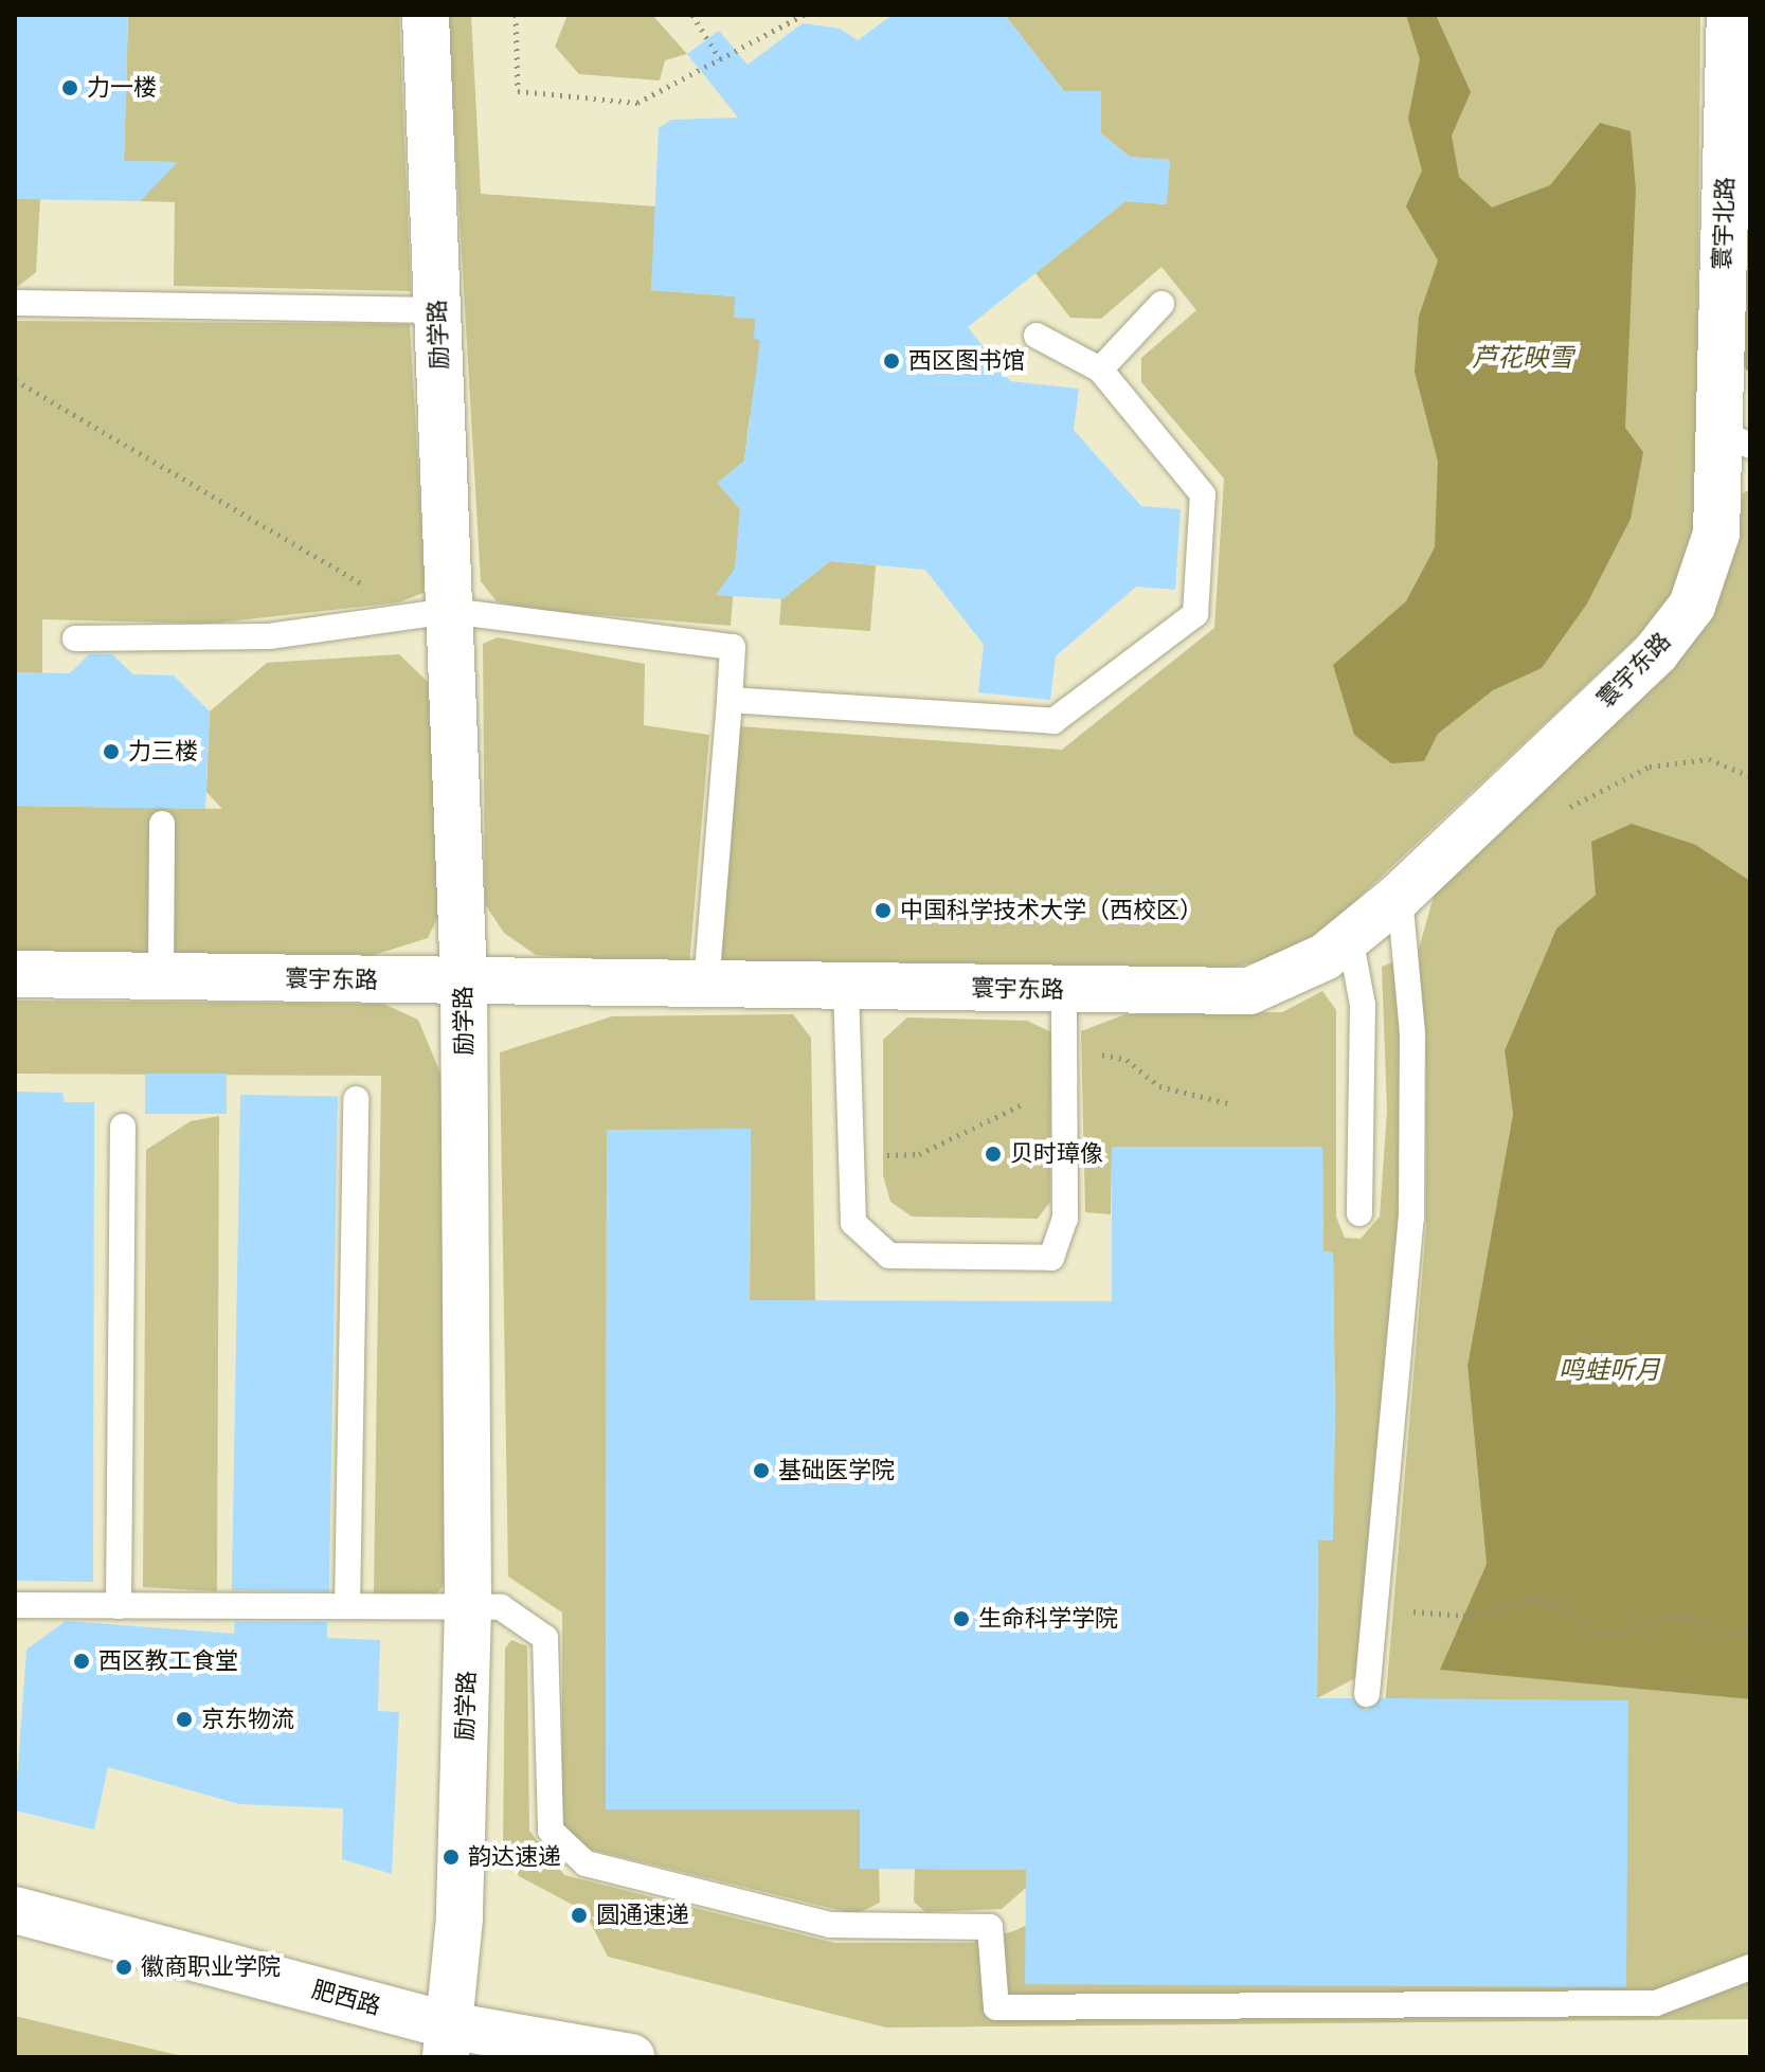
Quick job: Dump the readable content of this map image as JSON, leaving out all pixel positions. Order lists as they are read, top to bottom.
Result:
{
  "streets": {
    "street": [
      "寰宇北路",
      "励学路",
      "寰宇东路",
      "肥西路"
    ]
  },
  "crossings": [
    ["寰宇北路", "寰宇东路"],
    ["励学路", "寰宇东路"],
    ["励学路", "肥西路"]
  ],
  "water": ["芦花映雪", "鸣蛙听月"],
  "places": [
    "力一楼",
    "西区图书馆",
    "力三楼",
    "中国科学技术大学（西校区）",
    "贝时璋像",
    "基础医学院",
    "生命科学学院",
    "西区教工食堂",
    "京东物流",
    "韵达速递",
    "圆通速递",
    "徽商职业学院"
  ]
}
